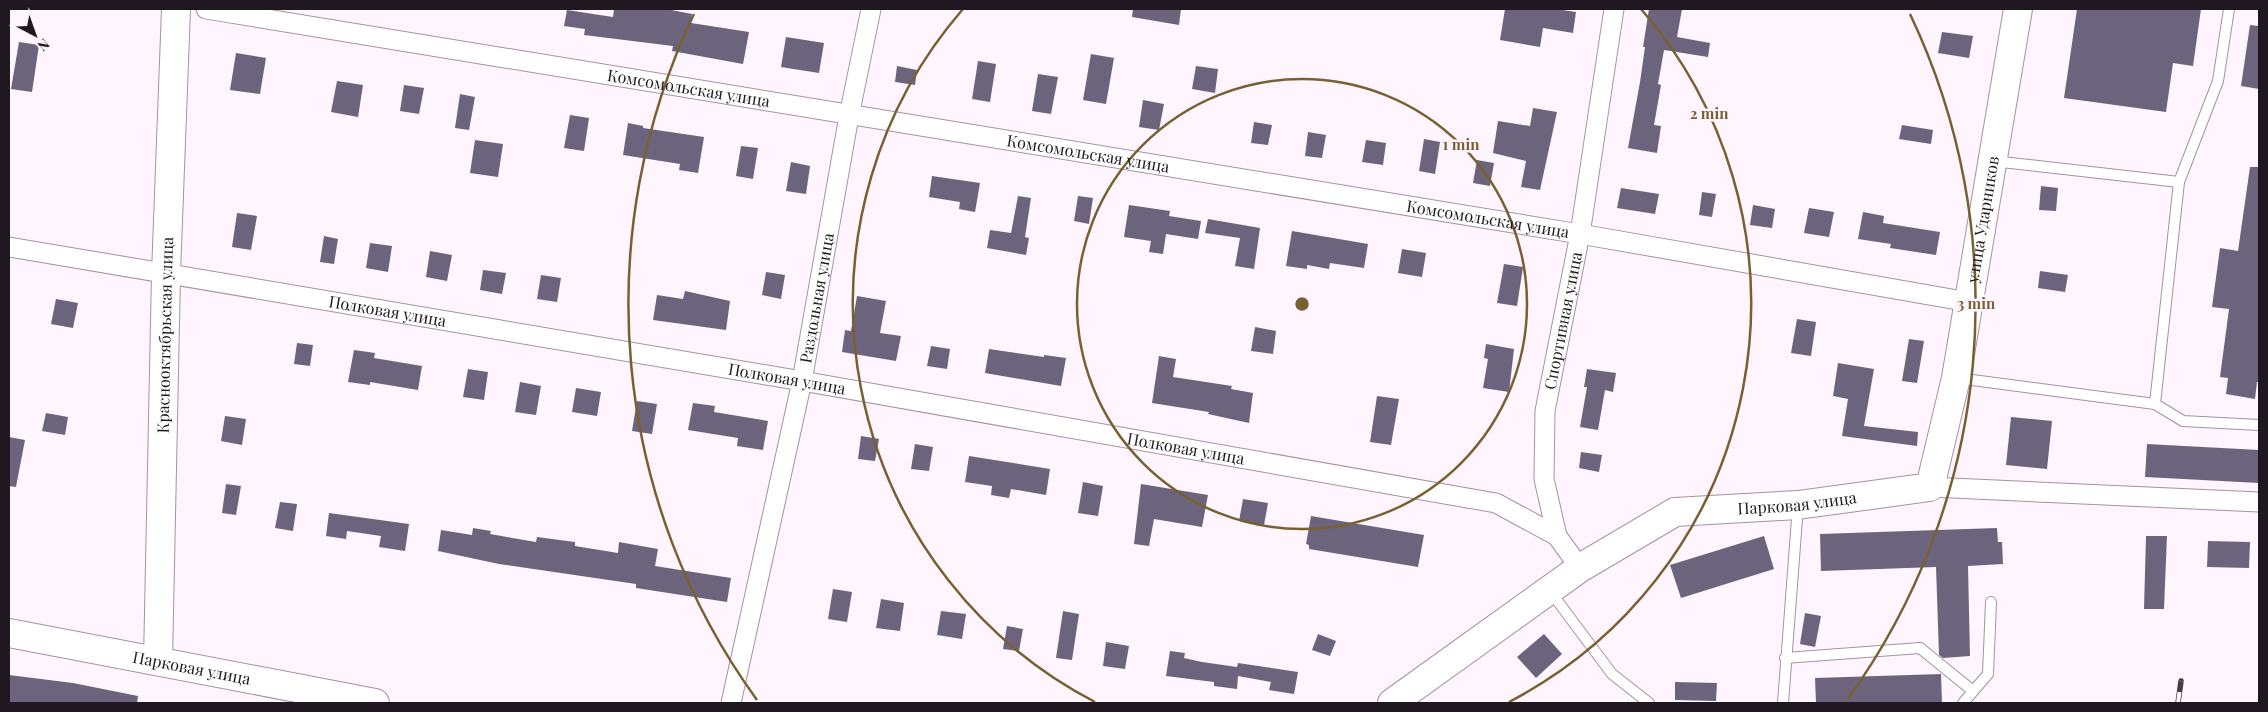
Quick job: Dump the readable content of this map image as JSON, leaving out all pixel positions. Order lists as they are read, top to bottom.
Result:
{
  "streets": {
    "main road": ["улица Ударников", "Краснооктябрьская улица", "Парковая улица"],
    "street": [
      "Комсомольская улица",
      "Раздольная улица",
      "Полковая улица",
      "Спортивная улица"
    ]
  },
  "crossings": [
    ["Комсомольская улица", "улица Ударников"],
    ["Комсомольская улица", "Раздольная улица"],
    ["Комсомольская улица", "Спортивная улица"],
    ["улица Ударников", "Парковая улица"],
    ["Раздольная улица", "Полковая улица"],
    ["Полковая улица", "Спортивная улица"],
    ["Полковая улица", "Краснооктябрьская улица"],
    ["Спортивная улица", "Парковая улица"],
    ["Краснооктябрьская улица", "Парковая улица"]
  ],
  "north": "bottom right",
  "rings": ["2 min", "1 min", "3 min"]
}
